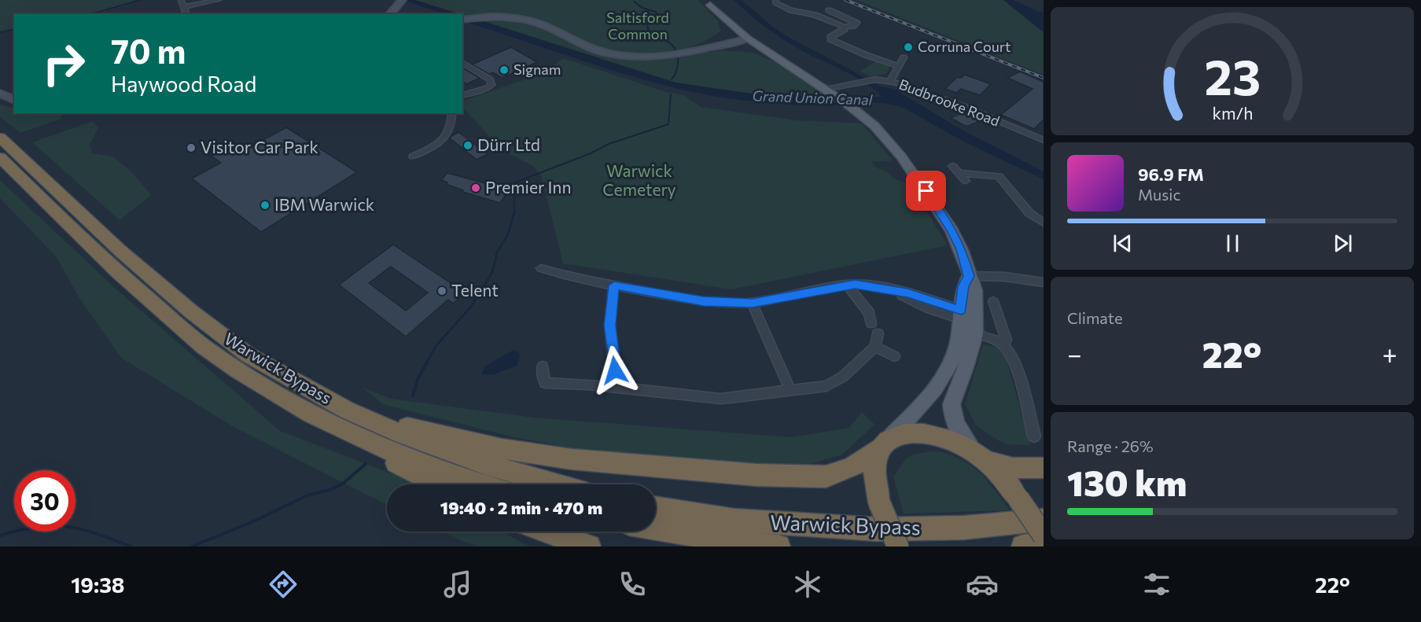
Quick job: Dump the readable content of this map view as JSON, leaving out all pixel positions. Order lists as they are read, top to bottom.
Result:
{
  "streets": {
    "highway": ["Warwick Bypass"],
    "street": ["Budbrooke Road"]
  },
  "water": ["Grand Union Canal"],
  "parks": ["Saltisford Common", "Warwick Cemetery"],
  "places": [
    "Corruna Court",
    "Signam",
    "Dürr Ltd",
    "Visitor Car Park",
    "Premier Inn",
    "IBM Warwick",
    "Telent"
  ],
  "page": {
    "turn": ["70 m", "Haywood Road"],
    "song": ["96.9 FM", "Music"],
    "tile": [
      "Climate",
      ["Range · 26%", "130 km"]
    ],
    "heat": ["−", "22°", "+"],
    "limit": "30",
    "trip": "19:40 · 2 min · 470 m",
    "tabs": ["19:38", "22°"],
    "gauge": ["23", "km/h"]
  }
}
